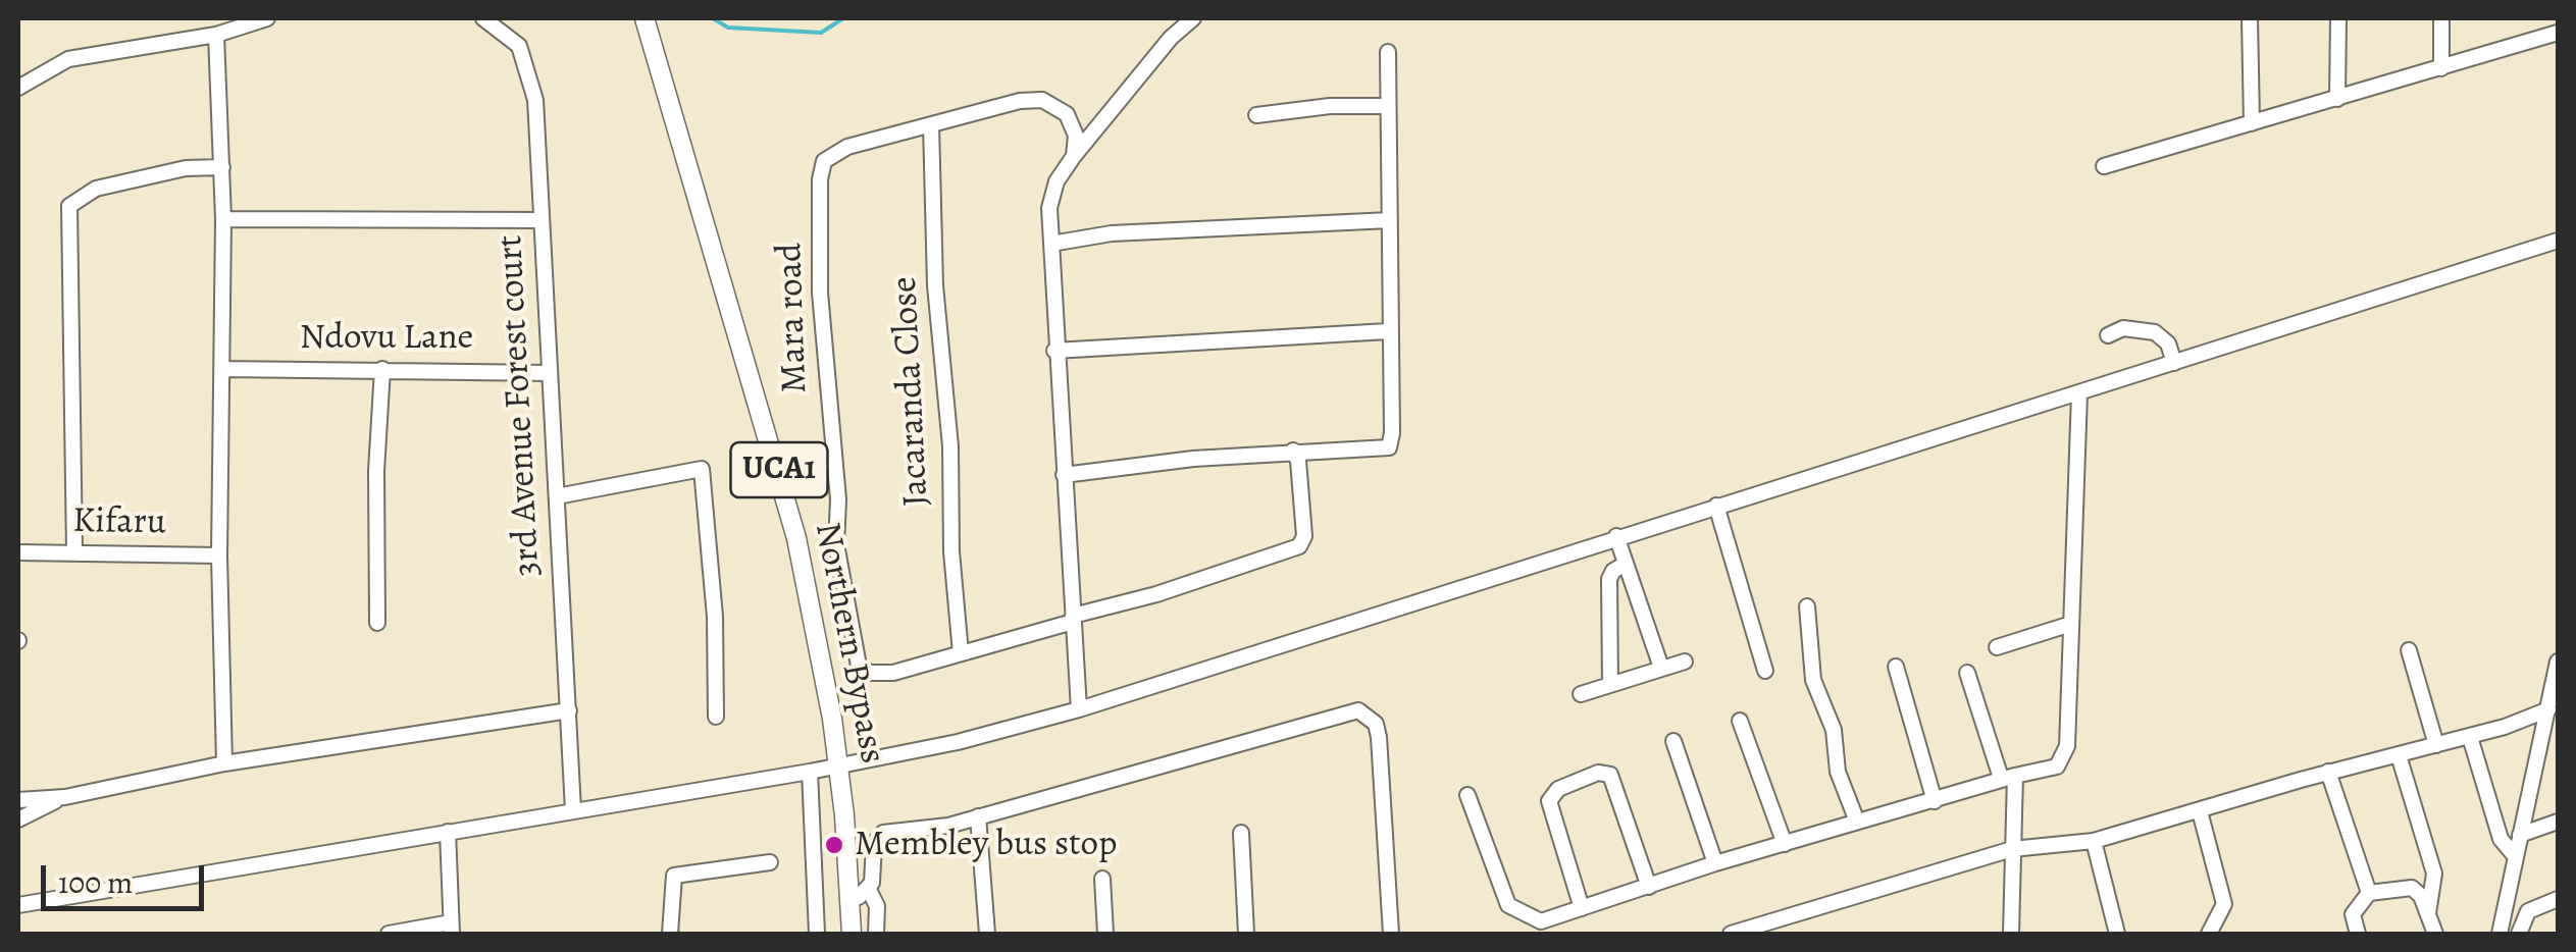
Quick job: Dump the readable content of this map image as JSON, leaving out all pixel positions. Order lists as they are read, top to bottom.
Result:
{
  "streets": {
    "main road": ["UCA1", "Northern Bypass"],
    "street": [
      "Mara road",
      "Ndovu Lane",
      "Jacaranda Close",
      "3rd Avenue Forest court",
      "Kifaru"
    ]
  },
  "crossings": [
    ["Mara road", "Jacaranda Close"],
    ["Ndovu Lane", "3rd Avenue Forest court"]
  ],
  "places": ["Membley bus stop"],
  "scale_bar": "100 m"
}
